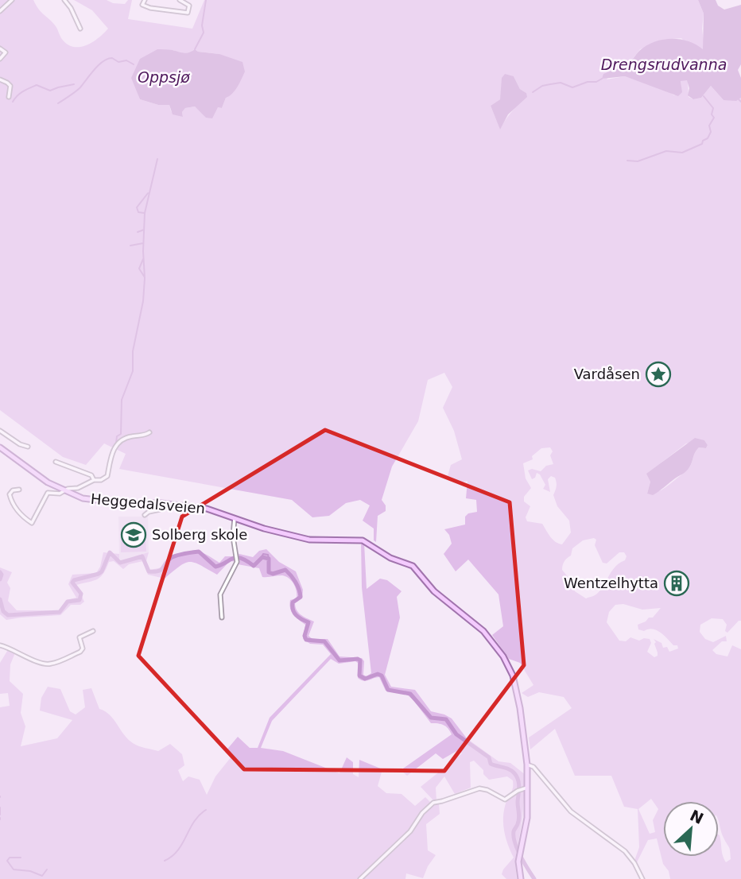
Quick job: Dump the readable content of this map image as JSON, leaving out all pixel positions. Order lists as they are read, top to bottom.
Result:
{
  "streets": {
    "main road": ["Heggedalsveien"]
  },
  "water": ["Drengsrudvanna", "Oppsjø"],
  "places": {
    "place": ["Vardåsen"],
    "school or university": ["Solberg skole"],
    "building": ["Wentzelhytta"]
  },
  "north": "top right"
}
